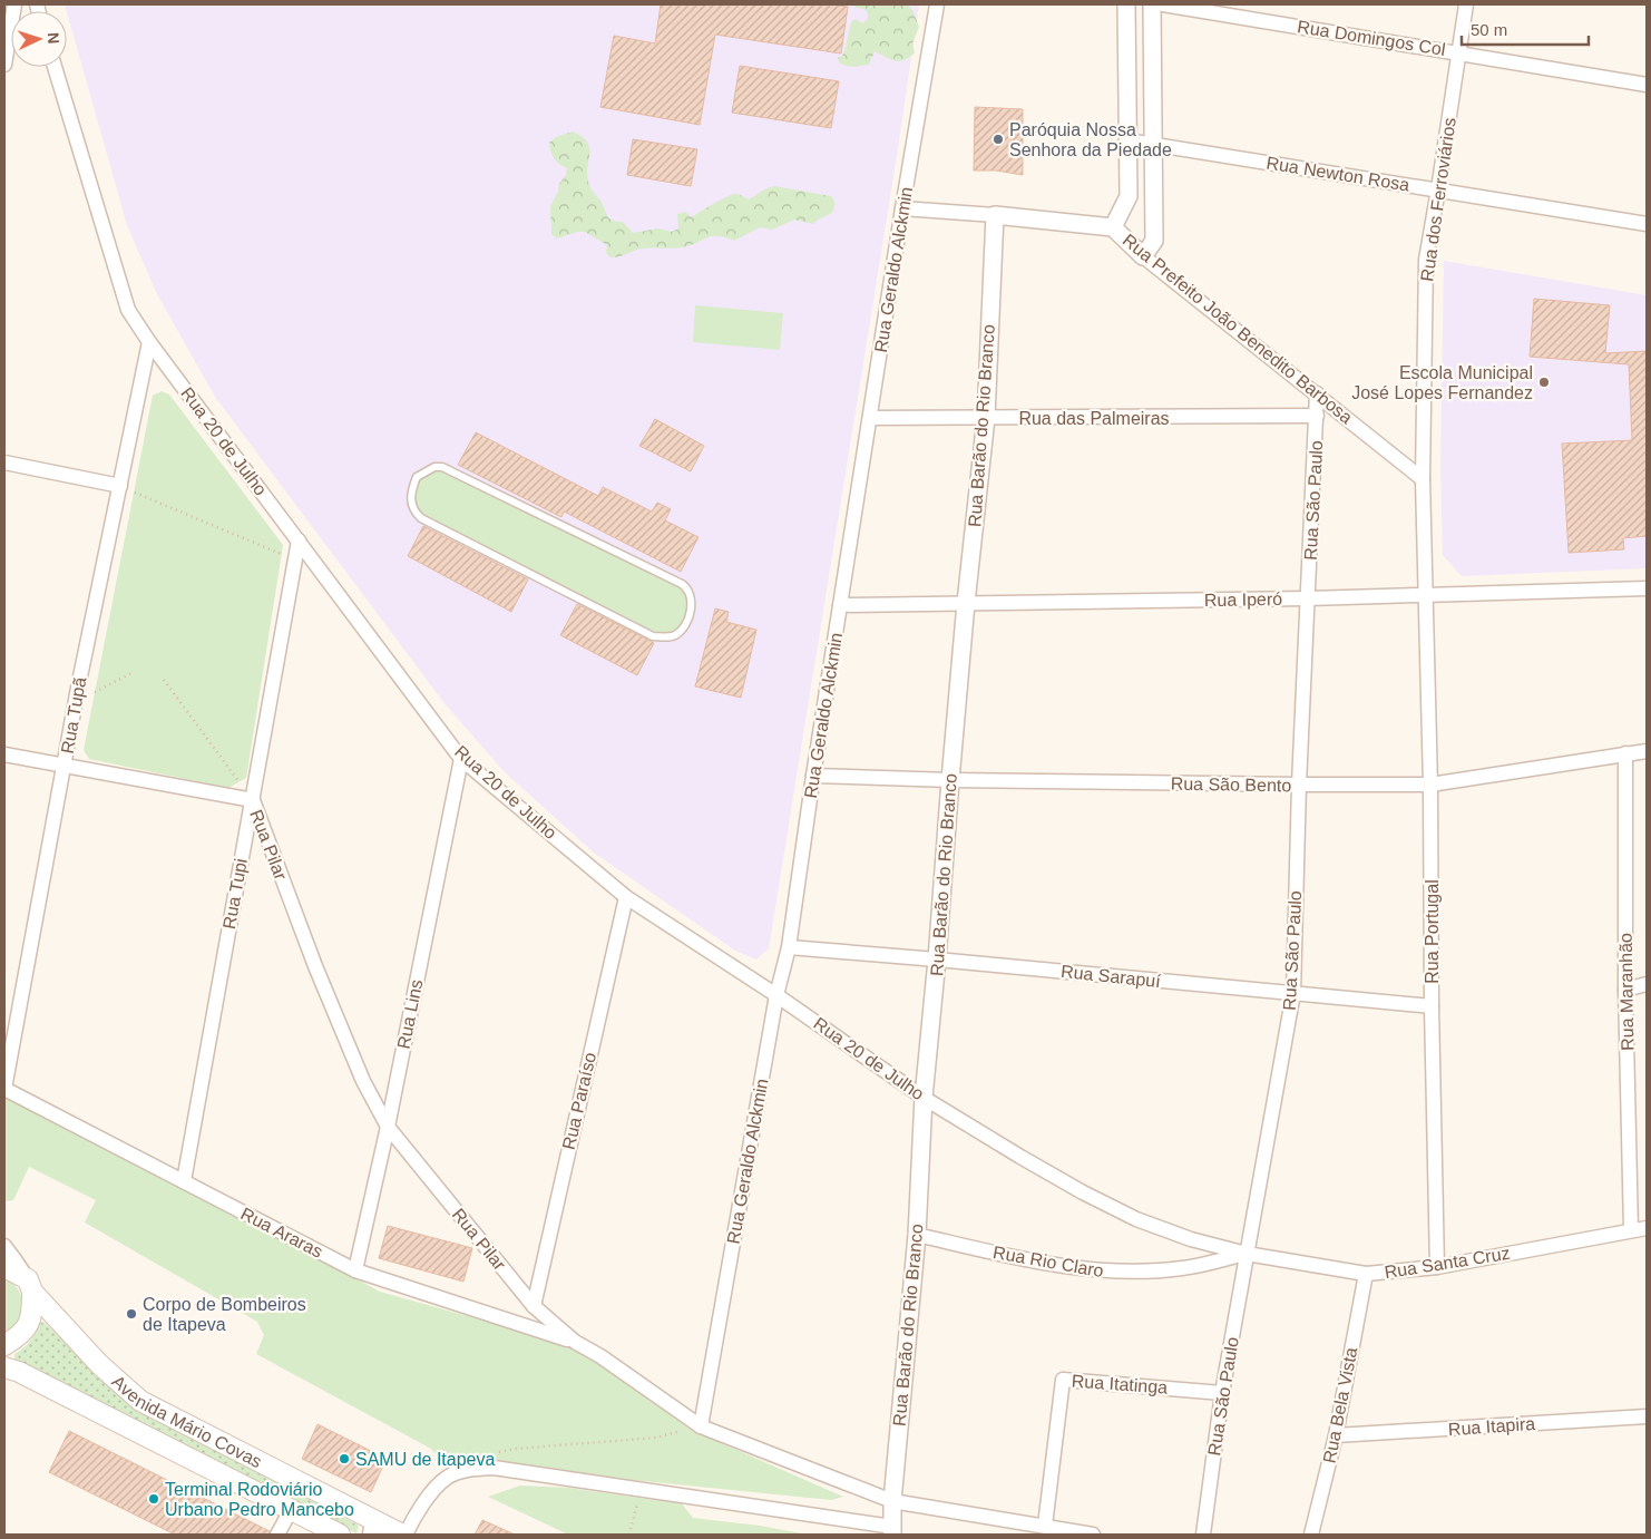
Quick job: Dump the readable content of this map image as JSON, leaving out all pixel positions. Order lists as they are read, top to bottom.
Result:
{
  "streets": {
    "main road": ["Avenida Mário Covas"],
    "street": [
      "Rua Domingos Col",
      "Rua Newton Rosa",
      "Rua dos Ferroviários",
      "Rua Geraldo Alckmin",
      "Rua Prefeito João Benedito Barbosa",
      "Rua das Palmeiras",
      "Rua Barão do Rio Branco",
      "Rua 20 de Julho",
      "Rua São Paulo",
      "Rua Iperó",
      "Rua Tupã",
      "Rua São Bento",
      "Rua Pilar",
      "Rua Tupi",
      "Rua Portugal",
      "Rua Sarapuí",
      "Rua Maranhão",
      "Rua Lins",
      "Rua Paraíso",
      "Rua Araras",
      "Rua Rio Claro",
      "Rua Santa Cruz",
      "Rua Itatinga",
      "Rua Bela Vista",
      "Rua Itapira"
    ]
  },
  "crossings": [
    ["Rua Domingos Col", "Rua dos Ferroviários"],
    ["Rua Newton Rosa", "Rua dos Ferroviários"],
    ["Rua dos Ferroviários", "Rua Prefeito João Benedito Barbosa"],
    ["Rua dos Ferroviários", "Rua Iperó"],
    ["Rua dos Ferroviários", "Rua Portugal"],
    ["Rua Geraldo Alckmin", "Rua Prefeito João Benedito Barbosa"],
    ["Rua Geraldo Alckmin", "Rua das Palmeiras"],
    ["Rua Geraldo Alckmin", "Rua 20 de Julho"],
    ["Rua Geraldo Alckmin", "Rua Iperó"],
    ["Rua Geraldo Alckmin", "Rua São Bento"],
    ["Rua Geraldo Alckmin", "Rua Pilar"],
    ["Rua Geraldo Alckmin", "Rua Sarapuí"],
    ["Rua Prefeito João Benedito Barbosa", "Rua Barão do Rio Branco"],
    ["Rua Prefeito João Benedito Barbosa", "Rua São Paulo"],
    ["Rua das Palmeiras", "Rua Barão do Rio Branco"],
    ["Rua das Palmeiras", "Rua São Paulo"],
    ["Rua Barão do Rio Branco", "Rua 20 de Julho"],
    ["Rua Barão do Rio Branco", "Rua Iperó"],
    ["Rua Barão do Rio Branco", "Rua São Bento"],
    ["Rua Barão do Rio Branco", "Rua Pilar"],
    ["Rua Barão do Rio Branco", "Rua Sarapuí"],
    ["Rua Barão do Rio Branco", "Rua Rio Claro"],
    ["Rua 20 de Julho", "Rua São Paulo"],
    ["Rua 20 de Julho", "Rua Tupã"],
    ["Rua 20 de Julho", "Rua Tupi"],
    ["Rua 20 de Julho", "Rua Lins"],
    ["Rua 20 de Julho", "Rua Paraíso"],
    ["Rua 20 de Julho", "Rua Rio Claro"],
    ["Rua 20 de Julho", "Rua Santa Cruz"],
    ["Rua São Paulo", "Rua Iperó"],
    ["Rua São Paulo", "Rua São Bento"],
    ["Rua São Paulo", "Rua Sarapuí"],
    ["Rua São Paulo", "Rua Rio Claro"],
    ["Rua São Paulo", "Rua Santa Cruz"],
    ["Rua São Paulo", "Rua Itatinga"],
    ["Rua Iperó", "Rua Portugal"],
    ["Rua Tupã", "Rua Araras"],
    ["Rua São Bento", "Rua Portugal"],
    ["Rua São Bento", "Rua Maranhão"],
    ["Rua Pilar", "Rua Tupi"],
    ["Rua Pilar", "Rua Lins"],
    ["Rua Pilar", "Rua Paraíso"],
    ["Rua Pilar", "Rua Araras"],
    ["Rua Pilar", "Rua Itatinga"],
    ["Rua Tupi", "Rua Araras"],
    ["Rua Portugal", "Rua Sarapuí"],
    ["Rua Portugal", "Rua Santa Cruz"],
    ["Rua Maranhão", "Rua Santa Cruz"],
    ["Rua Lins", "Rua Araras"],
    ["Rua Rio Claro", "Rua Santa Cruz"],
    ["Rua Santa Cruz", "Rua Bela Vista"],
    ["Rua Bela Vista", "Rua Itapira"]
  ],
  "places": [
    "Paróquia Nossa Senhora da Piedade",
    "Escola Municipal José Lopes Fernandez",
    "Corpo de Bombeiros de Itapeva",
    "SAMU de Itapeva",
    "Terminal Rodoviário Urbano Pedro Mancebo"
  ],
  "scale_bar": "50 m",
  "north": "right"
}
